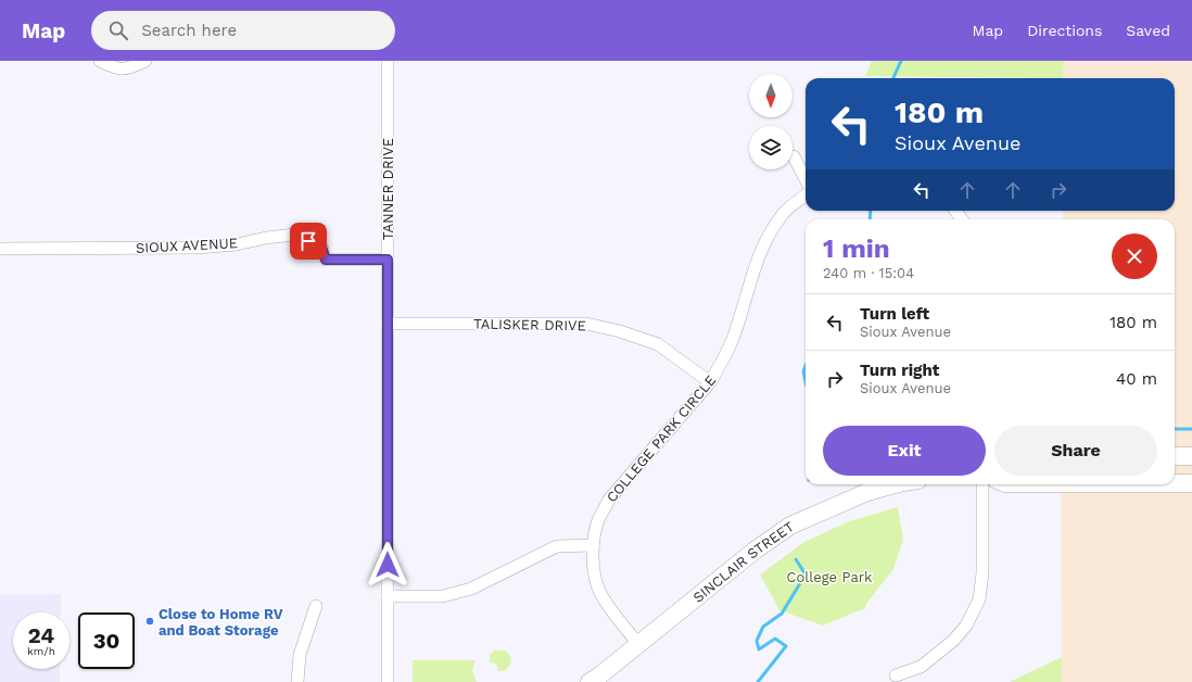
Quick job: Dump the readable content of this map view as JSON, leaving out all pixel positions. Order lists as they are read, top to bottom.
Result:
{
  "streets": {
    "street": [
      "TANNER DRIVE",
      "SIOUX AVENUE",
      "TALISKER DRIVE",
      "COLLEGE PARK CIRCLE",
      "SINCLAIR STREET"
    ]
  },
  "crossings": [
    ["TANNER DRIVE", "SIOUX AVENUE"],
    ["TANNER DRIVE", "TALISKER DRIVE"],
    ["TALISKER DRIVE", "COLLEGE PARK CIRCLE"],
    ["COLLEGE PARK CIRCLE", "SINCLAIR STREET"]
  ],
  "parks": ["College Park"],
  "places": ["Close to Home RV and Boat Storage"],
  "north": "bottom",
  "page": {
    "header": "Map",
    "search": "Search here",
    "nav": ["Map", "Directions", "Saved"],
    "turn": ["180 m", "Sioux Avenue"],
    "heading": ["1 min", "240 m · 15:04"],
    "list": [
      {
        "name": "Turn left",
        "note": "Sioux Avenue",
        "value": "180 m"
      },
      {
        "name": "Turn right",
        "note": "Sioux Avenue",
        "value": "40 m"
      }
    ],
    "buttons": ["Exit", "Share"],
    "speed": "24 km/h",
    "limit": "30"
  }
}
